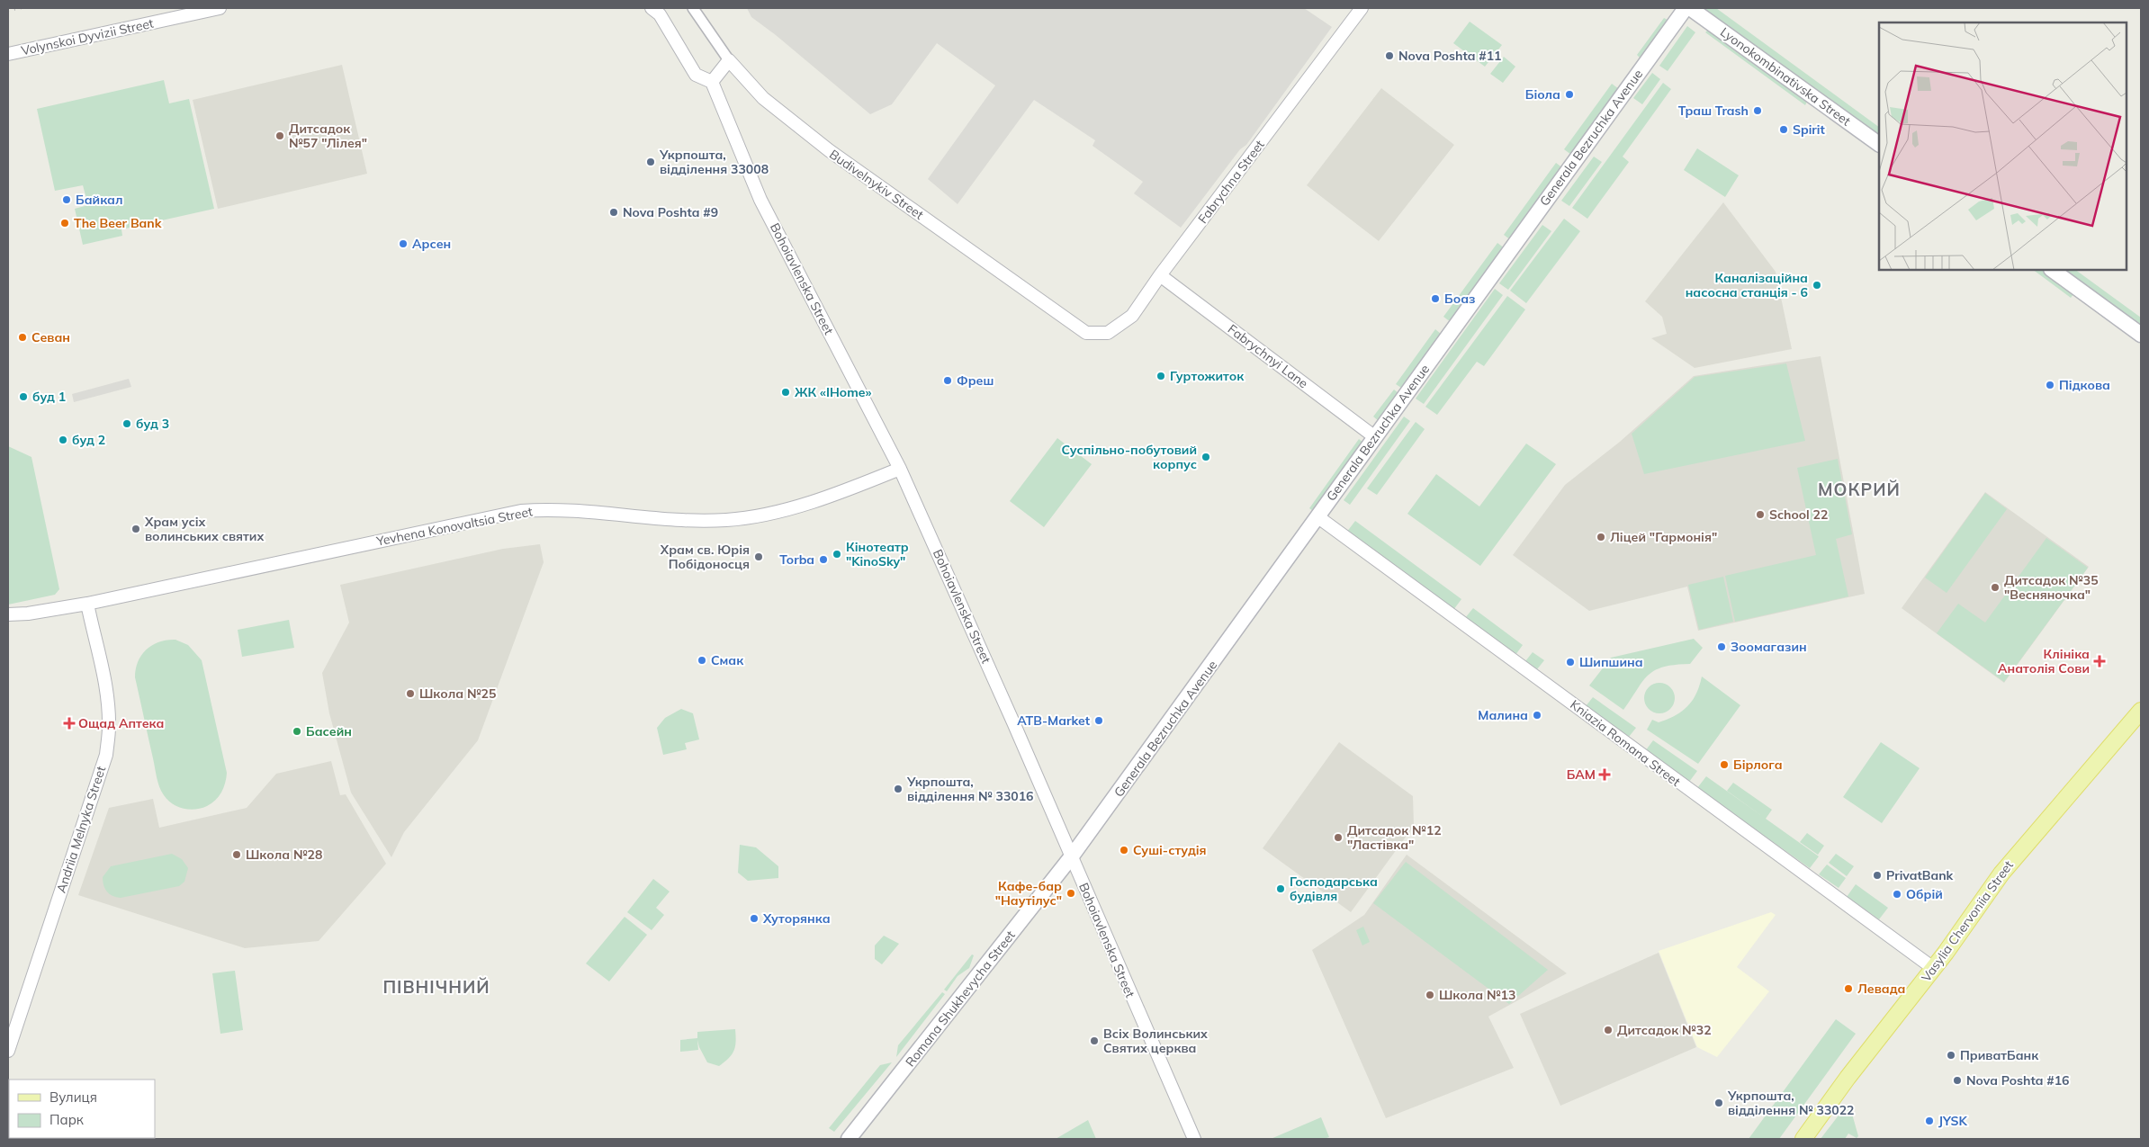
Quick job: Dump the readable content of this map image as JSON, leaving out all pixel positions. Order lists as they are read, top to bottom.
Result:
{
  "streets": {
    "main road": [
      "Lyonokombinativska Street",
      "Generala Bezruchka Avenue",
      "Vasylia Chervoniia Street",
      "Romana Shukhevycha Street"
    ],
    "street": [
      "Volynskoi Dyvizii Street",
      "Fabrychna Street",
      "Budivelnykiv Street",
      "Bohoiavlenska Street",
      "Fabrychnyi Lane",
      "Yevhena Konovaltsia Street",
      "Kniazia Romana Street",
      "Andriia Melnyka Street"
    ]
  },
  "crossings": [
    ["Generala Bezruchka Avenue", "Bohoiavlenska Street"],
    ["Generala Bezruchka Avenue", "Fabrychnyi Lane"],
    ["Generala Bezruchka Avenue", "Kniazia Romana Street"],
    ["Generala Bezruchka Avenue", "Romana Shukhevycha Street"],
    ["Fabrychna Street", "Budivelnykiv Street"],
    ["Fabrychna Street", "Fabrychnyi Lane"],
    ["Bohoiavlenska Street", "Yevhena Konovaltsia Street"],
    ["Bohoiavlenska Street", "Romana Shukhevycha Street"],
    ["Yevhena Konovaltsia Street", "Andriia Melnyka Street"],
    ["Kniazia Romana Street", "Vasylia Chervoniia Street"]
  ],
  "districts": ["МОКРИЙ", "ПІВНІЧНИЙ"],
  "places": {
    "other": [
      "Nova Poshta #11",
      "Біола",
      "Траш Trash",
      "Spirit",
      "Дитсадок №57 \"Лілея\"",
      "Укрпошта, відділення 33008",
      "Байкал",
      "Nova Poshta #9",
      "The Beer Bank",
      "Арсен",
      "Каналізаційна насосна станція - 6",
      "Боаз",
      "Севан",
      "Гуртожиток",
      "Фреш",
      "Підкова",
      "ЖК «IHome»",
      "буд 1",
      "буд 3",
      "буд 2",
      "Суспільно-побутовий корпус",
      "School 22",
      "Храм усіх волинських святих",
      "Ліцей \"Гармонія\"",
      "Кінотеатр \"KinoSky\"",
      "Храм св. Юрія Побідоносця",
      "Torba",
      "Дитсадок №35 \"Весняночка\"",
      "Зоомагазин",
      "Смак",
      "Шипшина",
      "Школа №25",
      "Малина",
      "ATB-Market",
      "Басейн",
      "Бірлога",
      "Укрпошта, відділення № 33016",
      "Дитсадок №12 \"Ластівка\"",
      "Суші-студія",
      "Школа №28",
      "PrivatBank",
      "Господарська будівля",
      "Кафе-бар \"Наутілус\"",
      "Обрій",
      "Хуторянка",
      "Левада",
      "Школа №13",
      "Дитсадок №32",
      "Всіх Волинських Святих церква",
      "ПриватБанк",
      "Nova Poshta #16",
      "Укрпошта, відділення № 33022",
      "JYSK"
    ],
    "health": ["Клініка Анатолія Сови", "Ощад Аптека", "БАМ"]
  },
  "legend": ["Вулиця", "Парк"]
}
